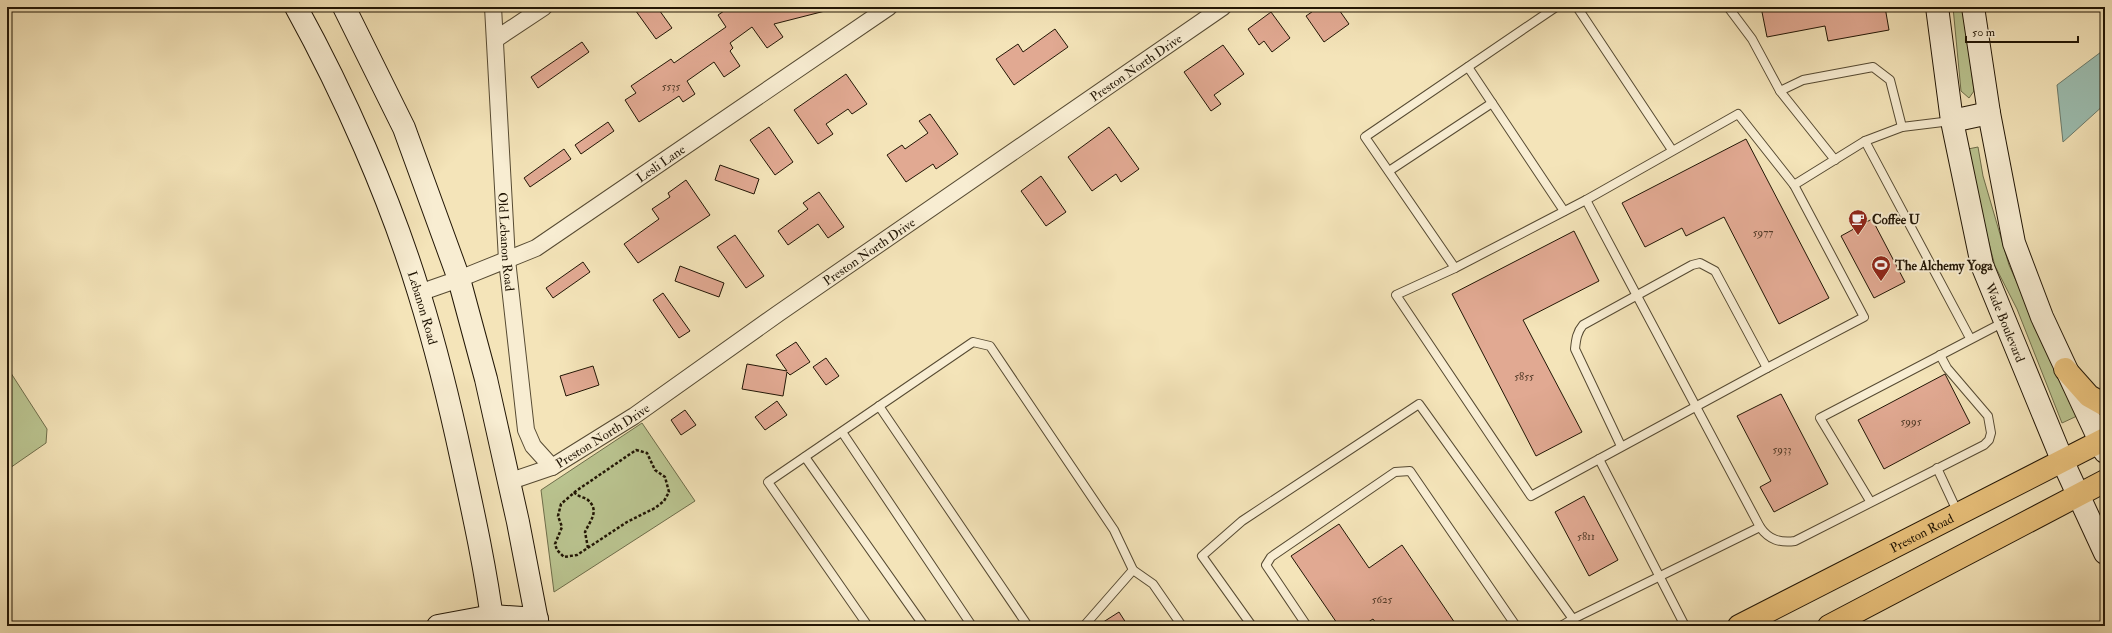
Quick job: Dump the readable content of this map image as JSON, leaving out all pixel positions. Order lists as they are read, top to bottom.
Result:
{
  "streets": {
    "main road": ["Lebanon Road", "Wade Boulevard", "Preston Road"],
    "street": ["Preston North Drive", "Lesli Lane", "Old Lebanon Road"]
  },
  "crossings": [
    ["Preston North Drive", "Old Lebanon Road"],
    ["Lesli Lane", "Old Lebanon Road"],
    ["Lesli Lane", "Lebanon Road"],
    ["Wade Boulevard", "Preston Road"]
  ],
  "places": {
    "cafe": ["Coffee U"],
    "sports": ["The Alchemy Yoga"]
  },
  "house_numbers": [
    "5535",
    "5977",
    "5855",
    "5995",
    "5933",
    "5811",
    "5625"
  ],
  "scale_bar": "50 m"
}
